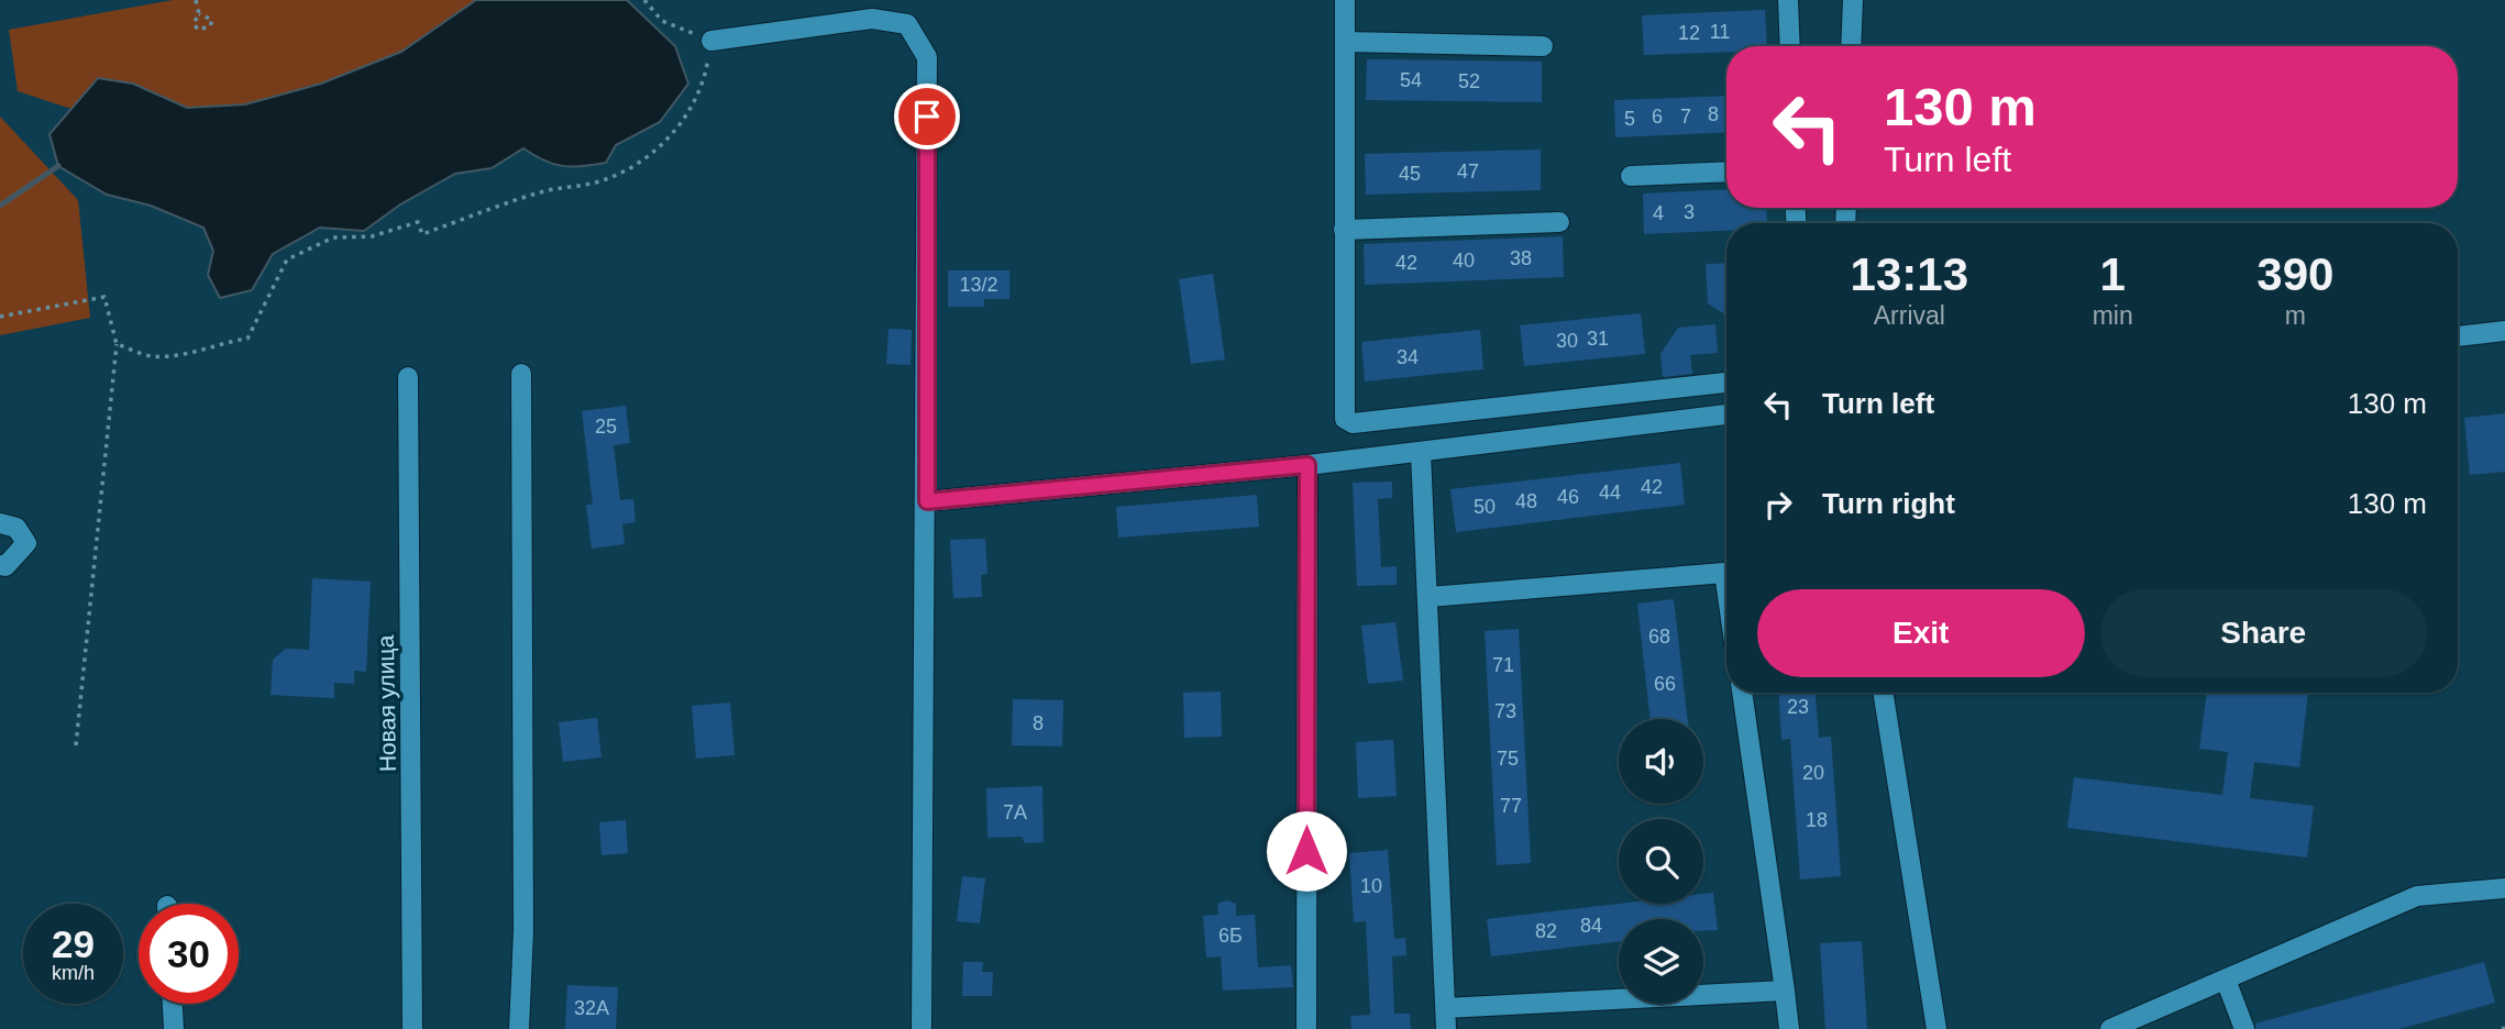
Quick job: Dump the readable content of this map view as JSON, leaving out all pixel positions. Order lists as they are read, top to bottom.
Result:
{
  "streets": {
    "street": ["Новая улица"]
  },
  "house_numbers": [
    "11",
    "12",
    "54",
    "52",
    "8",
    "6",
    "7",
    "5",
    "47",
    "45",
    "3",
    "4",
    "38",
    "40",
    "42",
    "13/2",
    "31",
    "30",
    "34",
    "25",
    "42",
    "44",
    "46",
    "48",
    "50",
    "68",
    "71",
    "66",
    "23",
    "73",
    "8",
    "75",
    "20",
    "77",
    "7А",
    "18",
    "10",
    "84",
    "82",
    "6Б",
    "32А"
  ],
  "page": {
    "turn": ["130 m", "Turn left"],
    "eta": [
      "13:13",
      "Arrival",
      "1",
      "min",
      "390",
      "m"
    ],
    "list": [
      {
        "name": "Turn left",
        "value": "130 m"
      },
      {
        "name": "Turn right",
        "value": "130 m"
      }
    ],
    "buttons": ["Exit", "Share"],
    "speed": "29 km/h",
    "limit": "30"
  }
}
